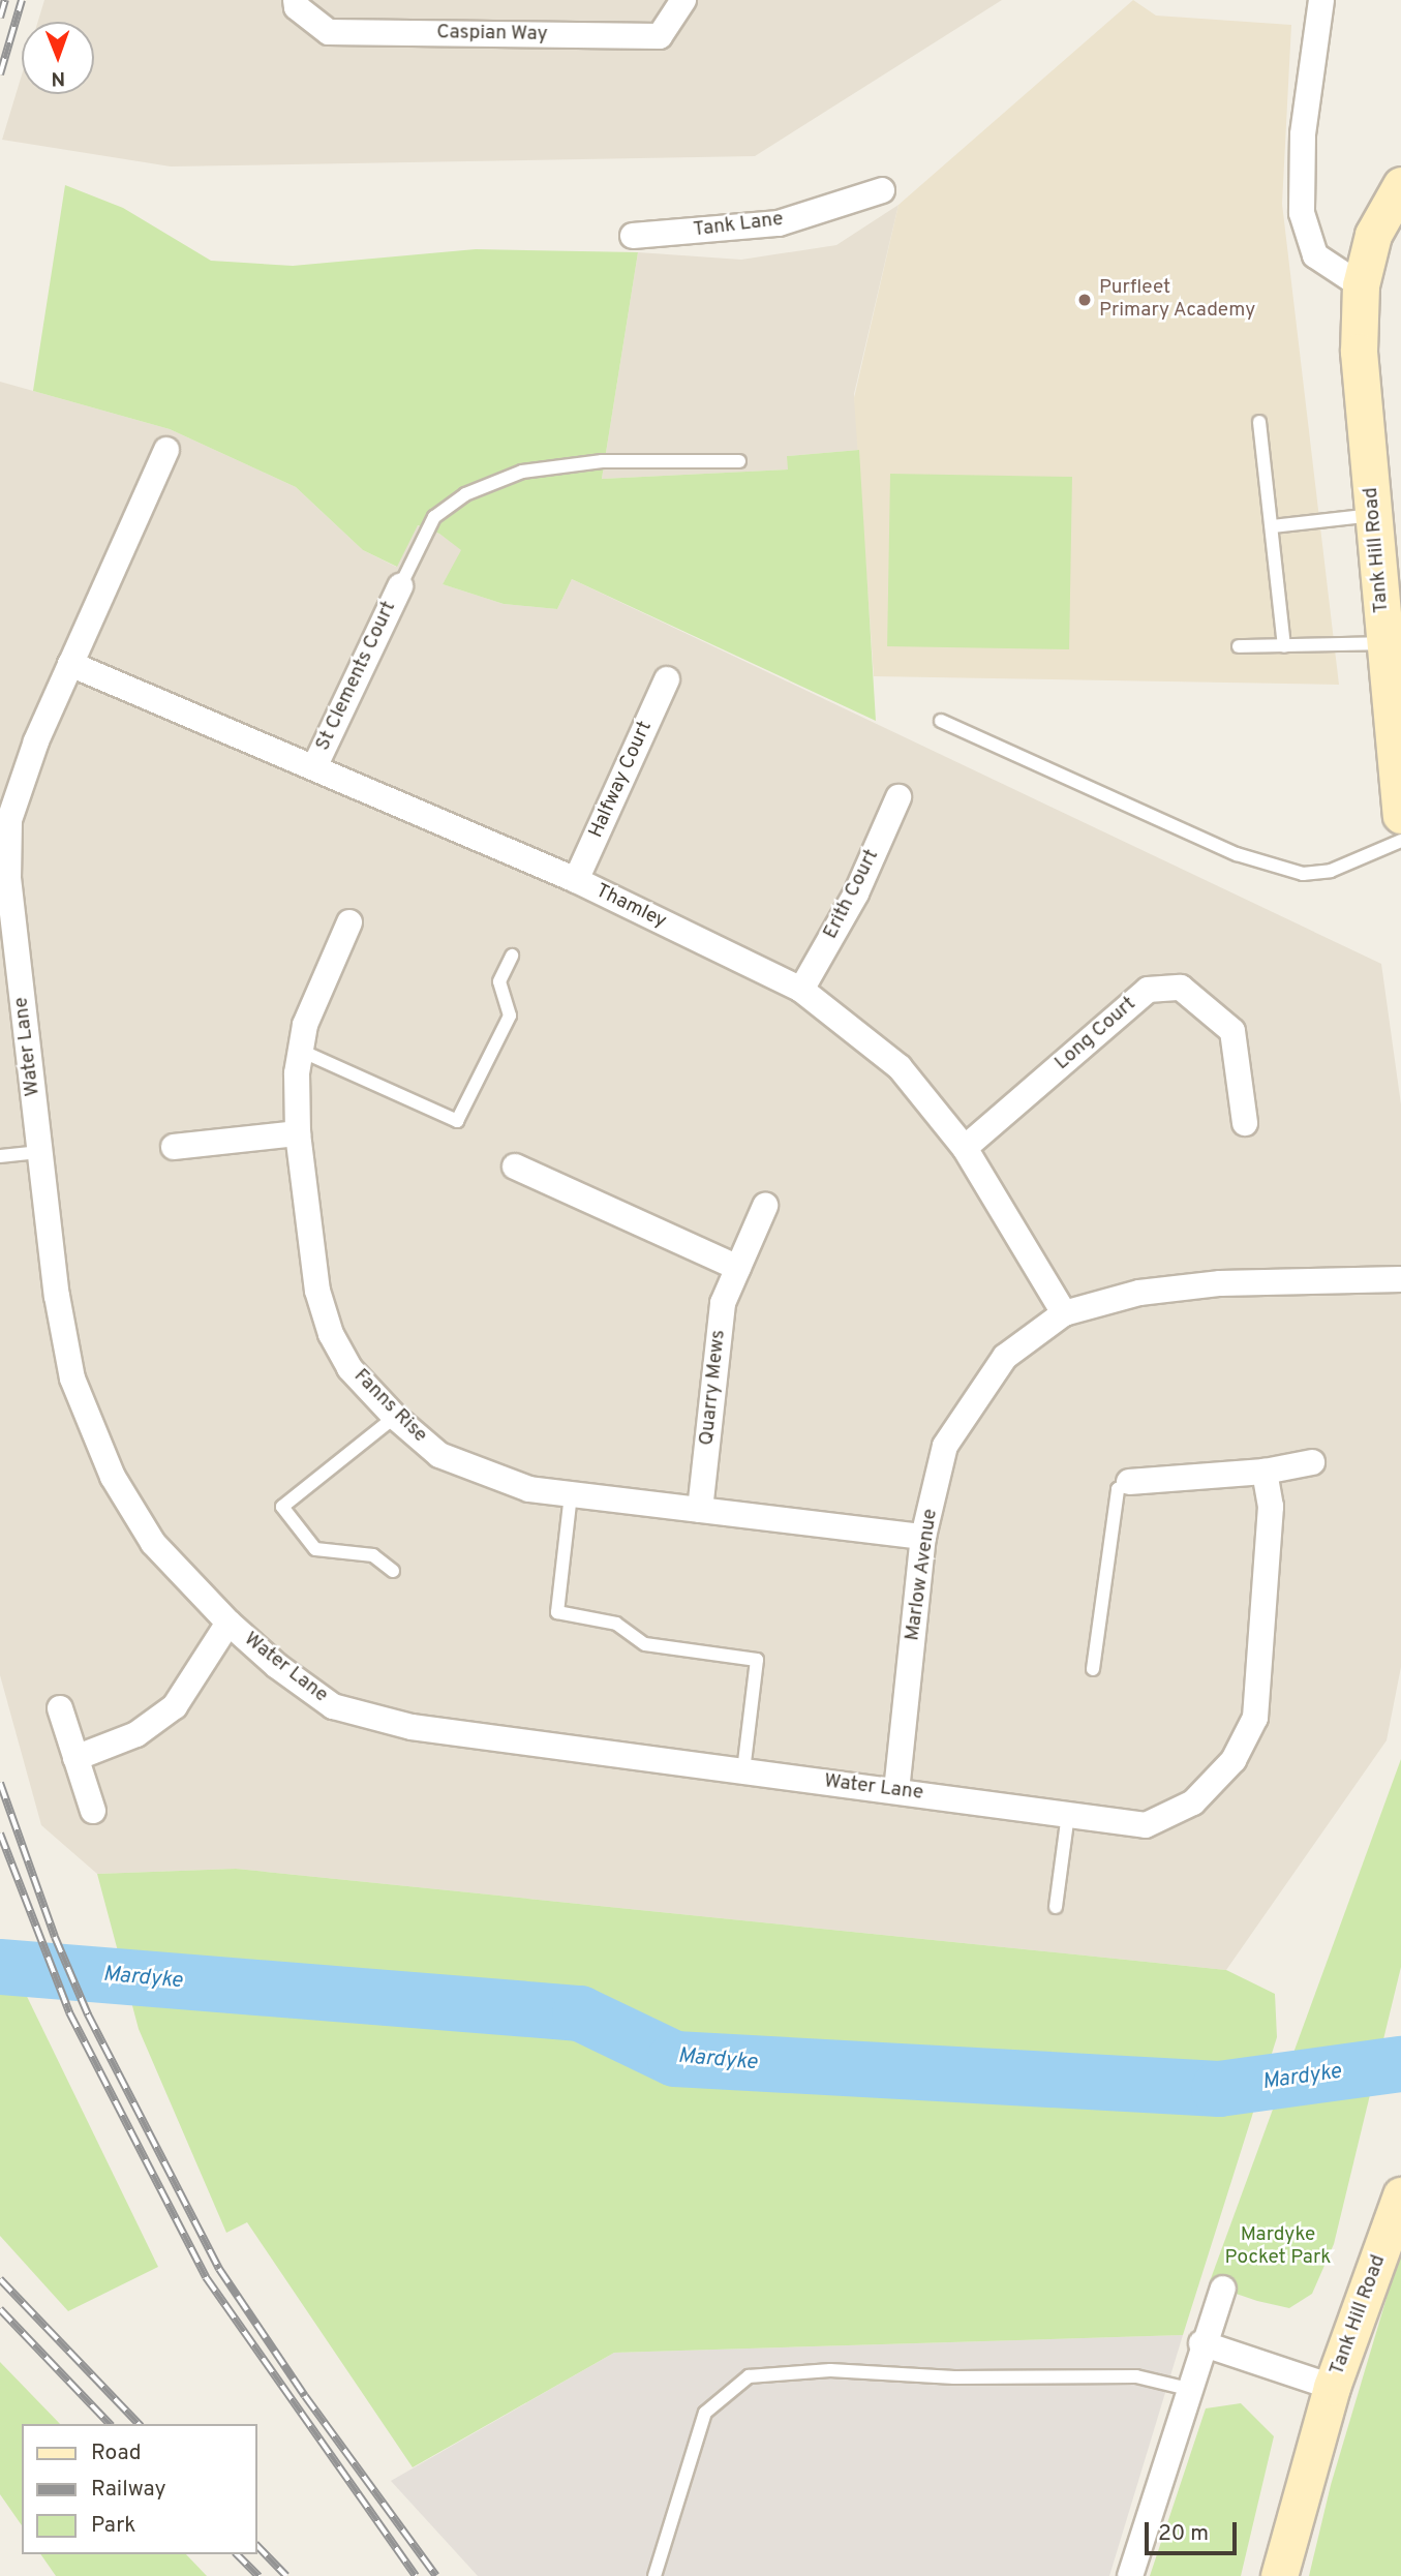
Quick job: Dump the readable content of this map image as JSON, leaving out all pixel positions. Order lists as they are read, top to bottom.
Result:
{
  "streets": {
    "street": [
      "Caspian Way",
      "Tank Lane",
      "Tank Hill Road",
      "St Clements Court",
      "Halfway Court",
      "Erith Court",
      "Thamley",
      "Long Court",
      "Water Lane",
      "Quarry Mews",
      "Fanns Rise",
      "Marlow Avenue"
    ]
  },
  "crossings": [
    ["St Clements Court", "Thamley"],
    ["Halfway Court", "Thamley"],
    ["Erith Court", "Thamley"],
    ["Thamley", "Long Court"],
    ["Thamley", "Water Lane"],
    ["Thamley", "Marlow Avenue"],
    ["Water Lane", "Marlow Avenue"],
    ["Quarry Mews", "Fanns Rise"],
    ["Fanns Rise", "Marlow Avenue"]
  ],
  "water": ["Mardyke"],
  "parks": ["Mardyke Pocket Park"],
  "places": ["Purfleet Primary Academy"],
  "legend": ["Road", "Railway", "Park"],
  "scale_bar": "20 m",
  "north": "bottom"
}
